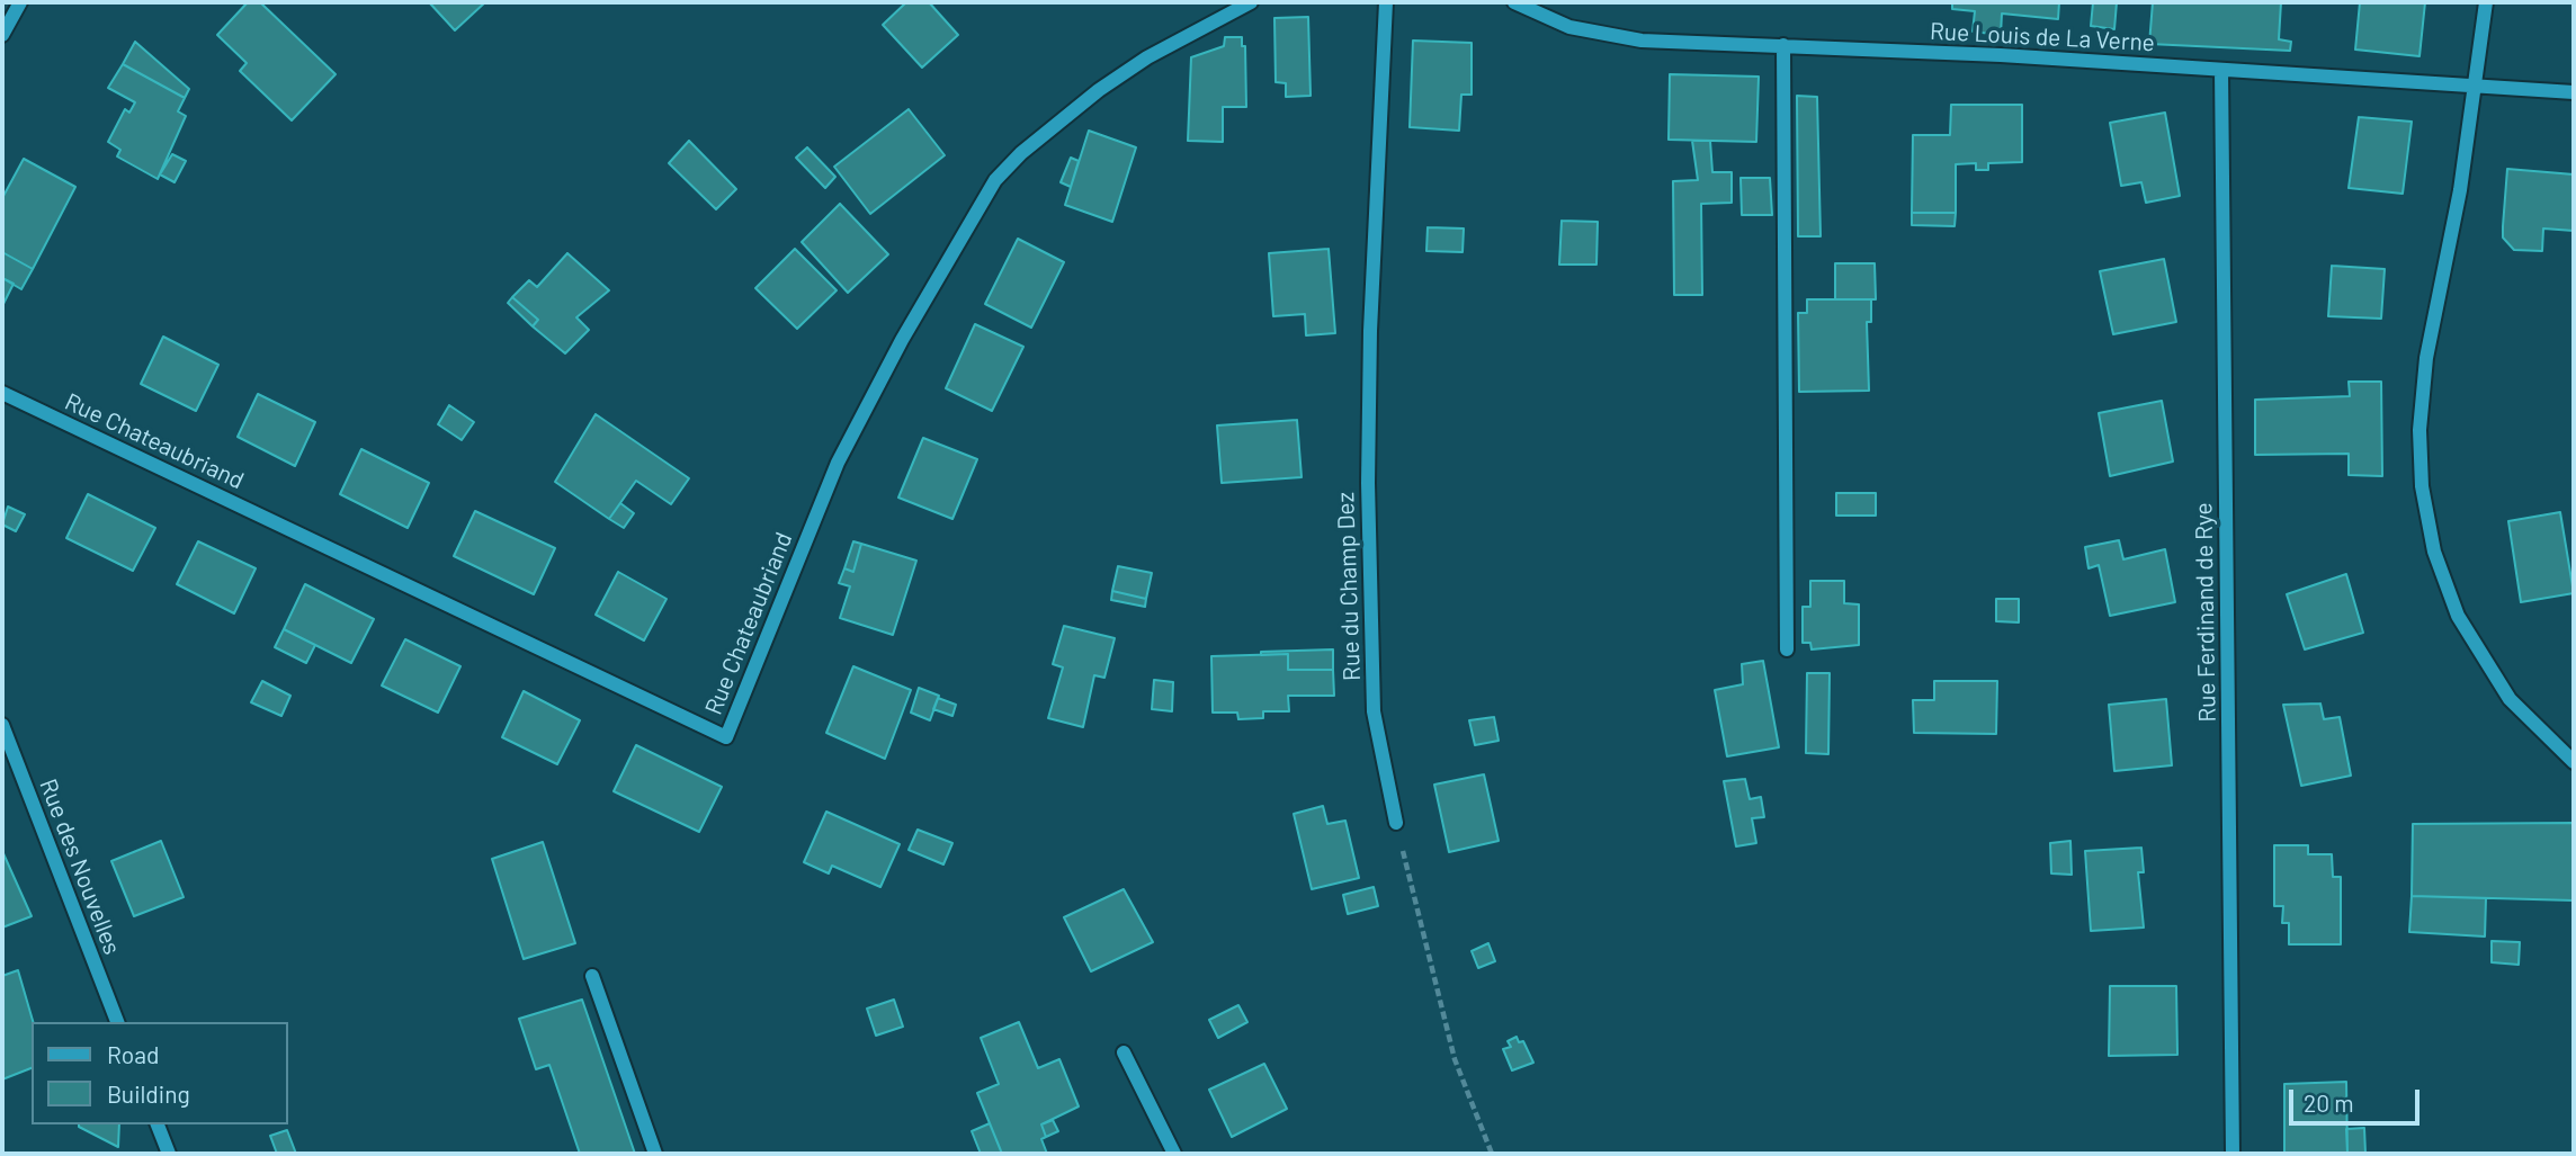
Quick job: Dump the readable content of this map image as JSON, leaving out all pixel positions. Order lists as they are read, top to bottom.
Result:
{
  "streets": {
    "street": [
      "Rue Louis de La Verne",
      "Rue Chateaubriand",
      "Rue du Champ Dez",
      "Rue Ferdinand de Rye",
      "Rue des Nouvelles"
    ]
  },
  "crossings": [
    ["Rue Louis de La Verne", "Rue Ferdinand de Rye"]
  ],
  "legend": ["Road", "Building"],
  "scale_bar": "20 m"
}
